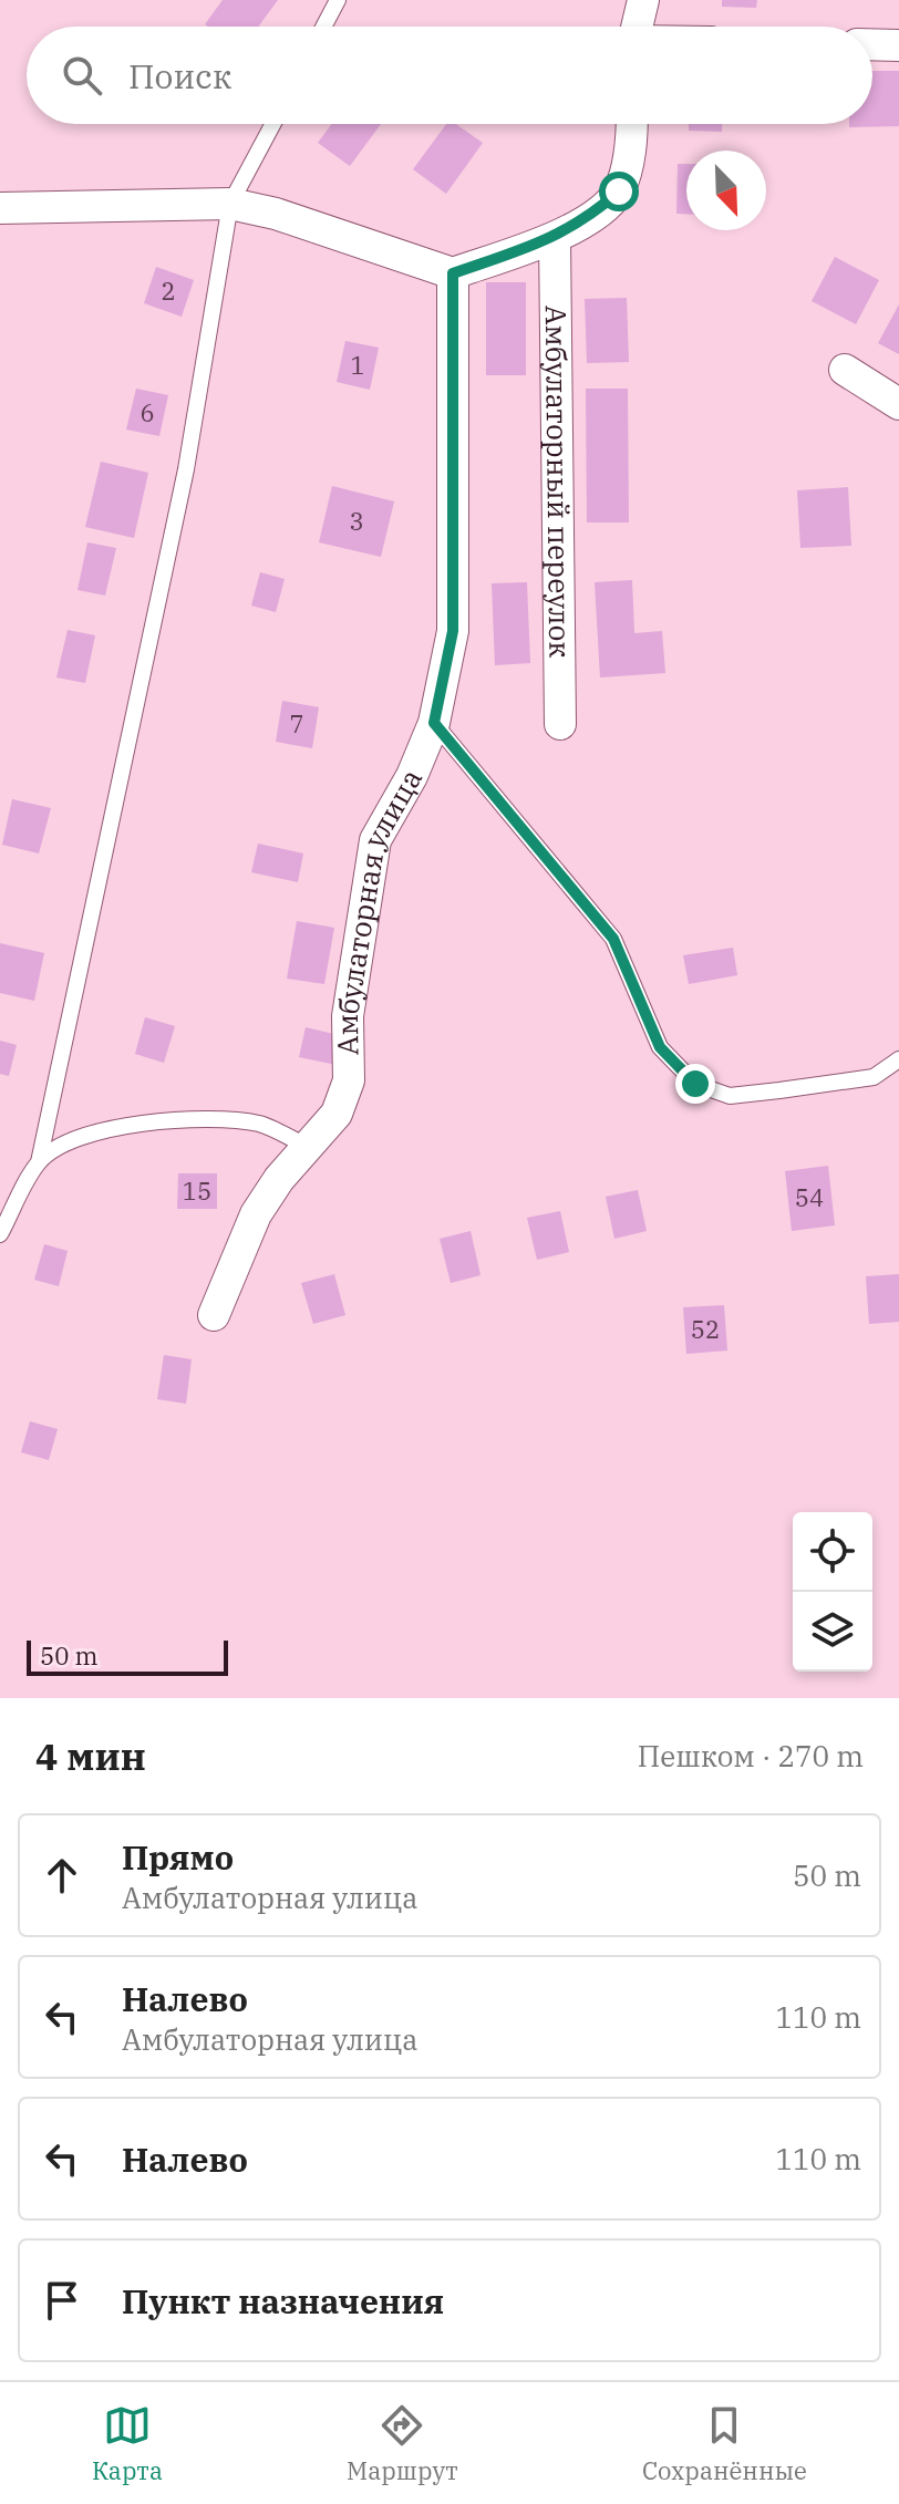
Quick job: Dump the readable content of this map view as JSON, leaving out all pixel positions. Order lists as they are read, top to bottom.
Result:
{
  "streets": {
    "street": ["Амбулаторный переулок", "Амбулаторная улица"]
  },
  "house_numbers": [
    "2",
    "1",
    "6",
    "3",
    "7",
    "15",
    "54",
    "52"
  ],
  "scale_bar": "50 m",
  "north": "bottom right",
  "page": {
    "search": "Поиск",
    "scale": "50 m",
    "heading": ["4 мин", "Пешком · 270 m"],
    "list": [
      ["Прямо", "Амбулаторная улица", "50 m"],
      ["Налево", "Амбулаторная улица", "110 m"],
      ["Налево", "110 m"],
      "Пункт назначения"
    ],
    "nav": ["Карта", "Маршрут", "Сохранённые"]
  }
}
